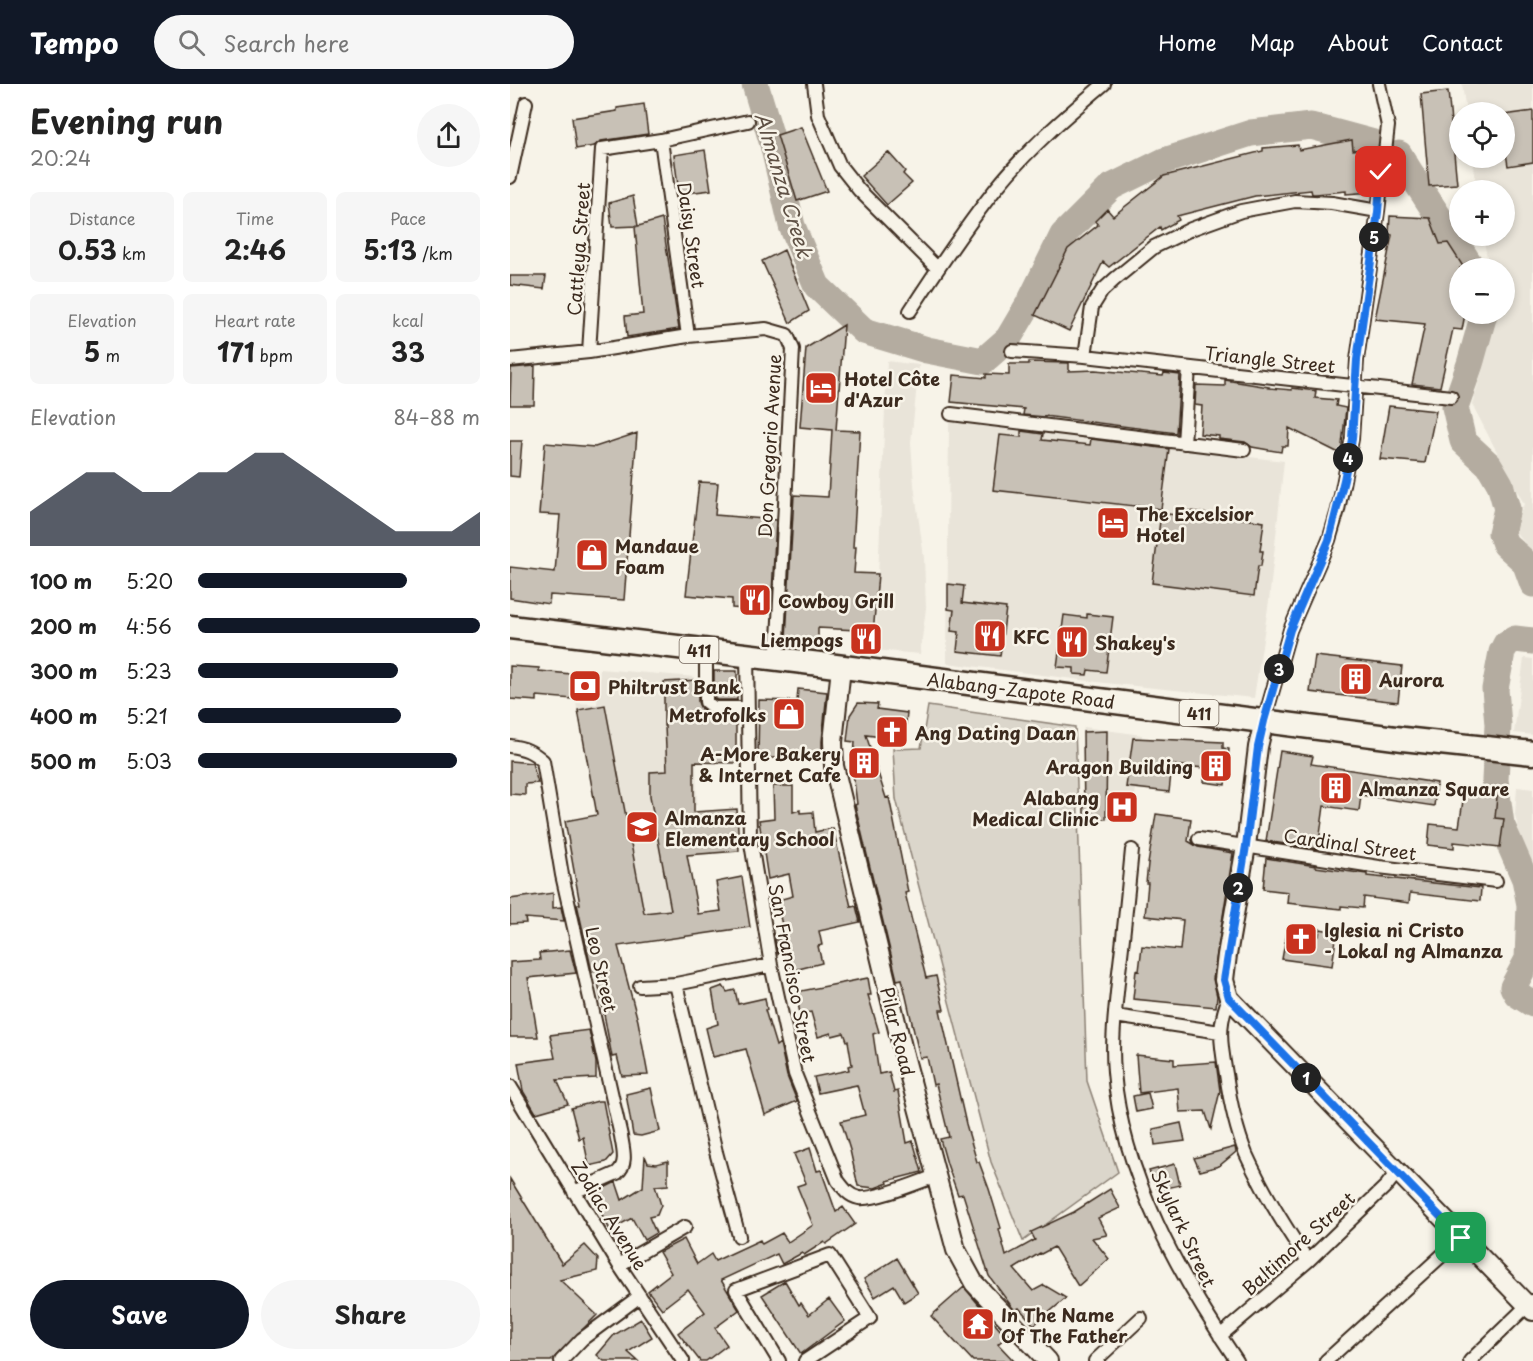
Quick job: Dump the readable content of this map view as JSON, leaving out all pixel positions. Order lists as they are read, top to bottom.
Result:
{
  "streets": {
    "highway": ["411", "Alabang-Zapote Road"],
    "street": [
      "Daisy Street",
      "Cattleya Street",
      "Triangle Street",
      "Don Gregorio Avenue",
      "Cardinal Street",
      "Leo Street",
      "San Francisco Street",
      "Pilar Road",
      "Zodiac Avenue",
      "Skylark Street",
      "Baltimore Street"
    ]
  },
  "crossings": [
    ["Daisy Street", "Cattleya Street"],
    ["Daisy Street", "Don Gregorio Avenue"],
    ["Cattleya Street", "Don Gregorio Avenue"],
    ["Don Gregorio Avenue", "Alabang-Zapote Road"],
    ["Alabang-Zapote Road", "San Francisco Street"],
    ["Alabang-Zapote Road", "Pilar Road"],
    ["Leo Street", "Zodiac Avenue"],
    ["San Francisco Street", "Pilar Road"],
    ["Skylark Street", "Baltimore Street"]
  ],
  "water": ["Almanza Creek"],
  "places": {
    "hotel": ["Hotel Côte d'Azur", "The Excelsior Hotel"],
    "shop": ["Mandaue Foam", "Metrofolks"],
    "restaurant": [
      "Cowboy Grill",
      "KFC",
      "Liempogs",
      "Shakey's"
    ],
    "building": [
      "Aurora",
      "A-More Bakery & Internet Cafe",
      "Aragon Building",
      "Almanza Square"
    ],
    "bank": ["Philtrust Bank"],
    "church": ["Ang Dating Daan", "Iglesia ni Cristo - Lokal ng Almanza"],
    "hospital": ["Alabang Medical Clinic"],
    "school or university": ["Almanza Elementary School"],
    "temple": ["In The Name Of The Father"]
  },
  "page": {
    "header": "Tempo",
    "search": "Search here",
    "nav": [
      "Home",
      "Map",
      "About",
      "Contact"
    ],
    "heading": ["Evening run", "20:24"],
    "map_buttons": ["+", "−"],
    "stats": [
      ["Distance", "0.53 km"],
      ["Time", "2:46"],
      ["Pace", "5:13 /km"],
      ["Elevation", "5 m"],
      ["Heart rate", "171 bpm"],
      ["kcal", "33"]
    ],
    "pins": [
      "5",
      "4",
      "3",
      "2",
      "1"
    ],
    "chart": ["Elevation", "84–88 m"],
    "list": [
      {
        "name": "100 m",
        "note": "5:20"
      },
      {
        "name": "200 m",
        "note": "4:56"
      },
      {
        "name": "300 m",
        "note": "5:23"
      },
      {
        "name": "400 m",
        "note": "5:21"
      },
      {
        "name": "500 m",
        "note": "5:03"
      }
    ],
    "buttons": ["Save", "Share"]
  }
}
